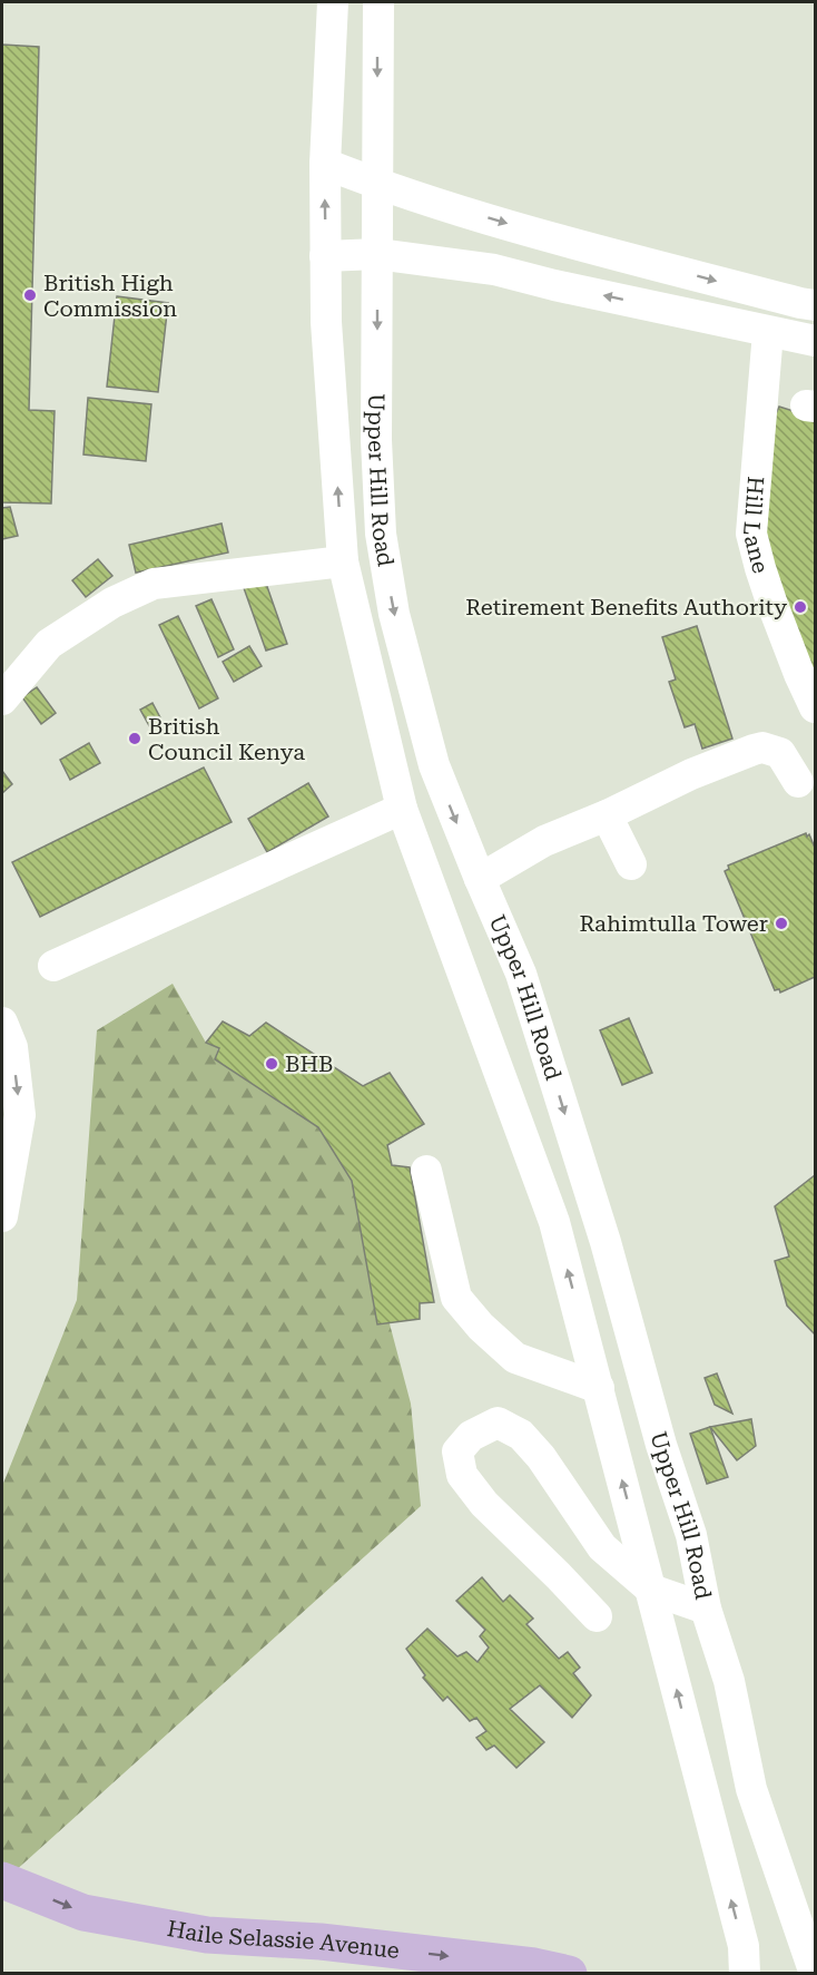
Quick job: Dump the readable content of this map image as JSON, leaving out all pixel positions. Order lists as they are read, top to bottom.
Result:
{
  "streets": {
    "main road": ["Haile Selassie Avenue"],
    "street": ["Upper Hill Road", "Hill Lane"]
  },
  "one_way": ["Haile Selassie Avenue"],
  "places": [
    "British High Commission",
    "Retirement Benefits Authority",
    "British Council Kenya",
    "Rahimtulla Tower",
    "BHB"
  ]
}
